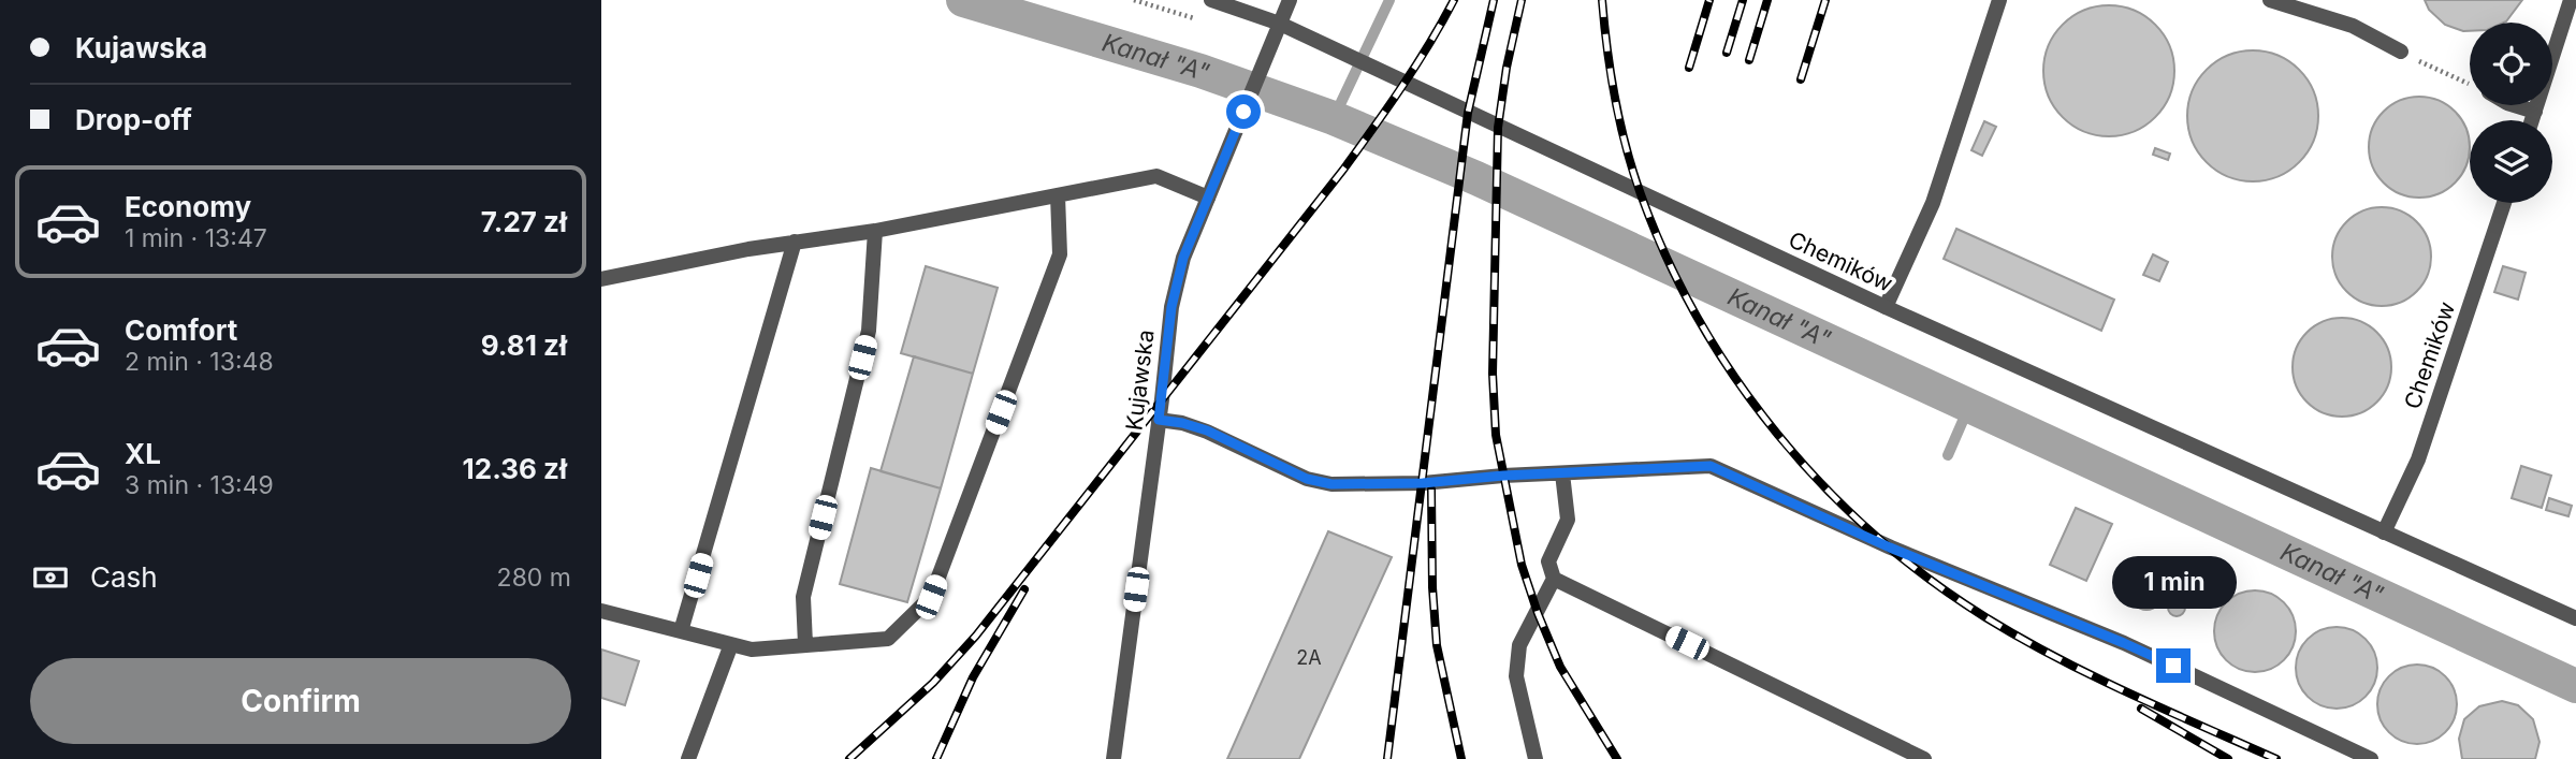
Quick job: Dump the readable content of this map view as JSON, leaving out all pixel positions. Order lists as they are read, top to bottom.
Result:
{
  "streets": {
    "street": ["Chemików", "Kujawska"]
  },
  "crossings": [
    ["Chemików", "Kujawska"]
  ],
  "water": ["Kanał \"A\""],
  "house_numbers": ["2A"],
  "page": {
    "banner": ["Kujawska", "Drop-off"],
    "list": [
      {
        "name": "Economy",
        "note": "1 min · 13:47",
        "value": "7.27 zł"
      },
      {
        "name": "Comfort",
        "note": "2 min · 13:48",
        "value": "9.81 zł"
      },
      {
        "name": "XL",
        "note": "3 min · 13:49",
        "value": "12.36 zł"
      }
    ],
    "pay": ["Cash", "280 m"],
    "bubble": "1 min",
    "buttons": "Confirm"
  }
}
